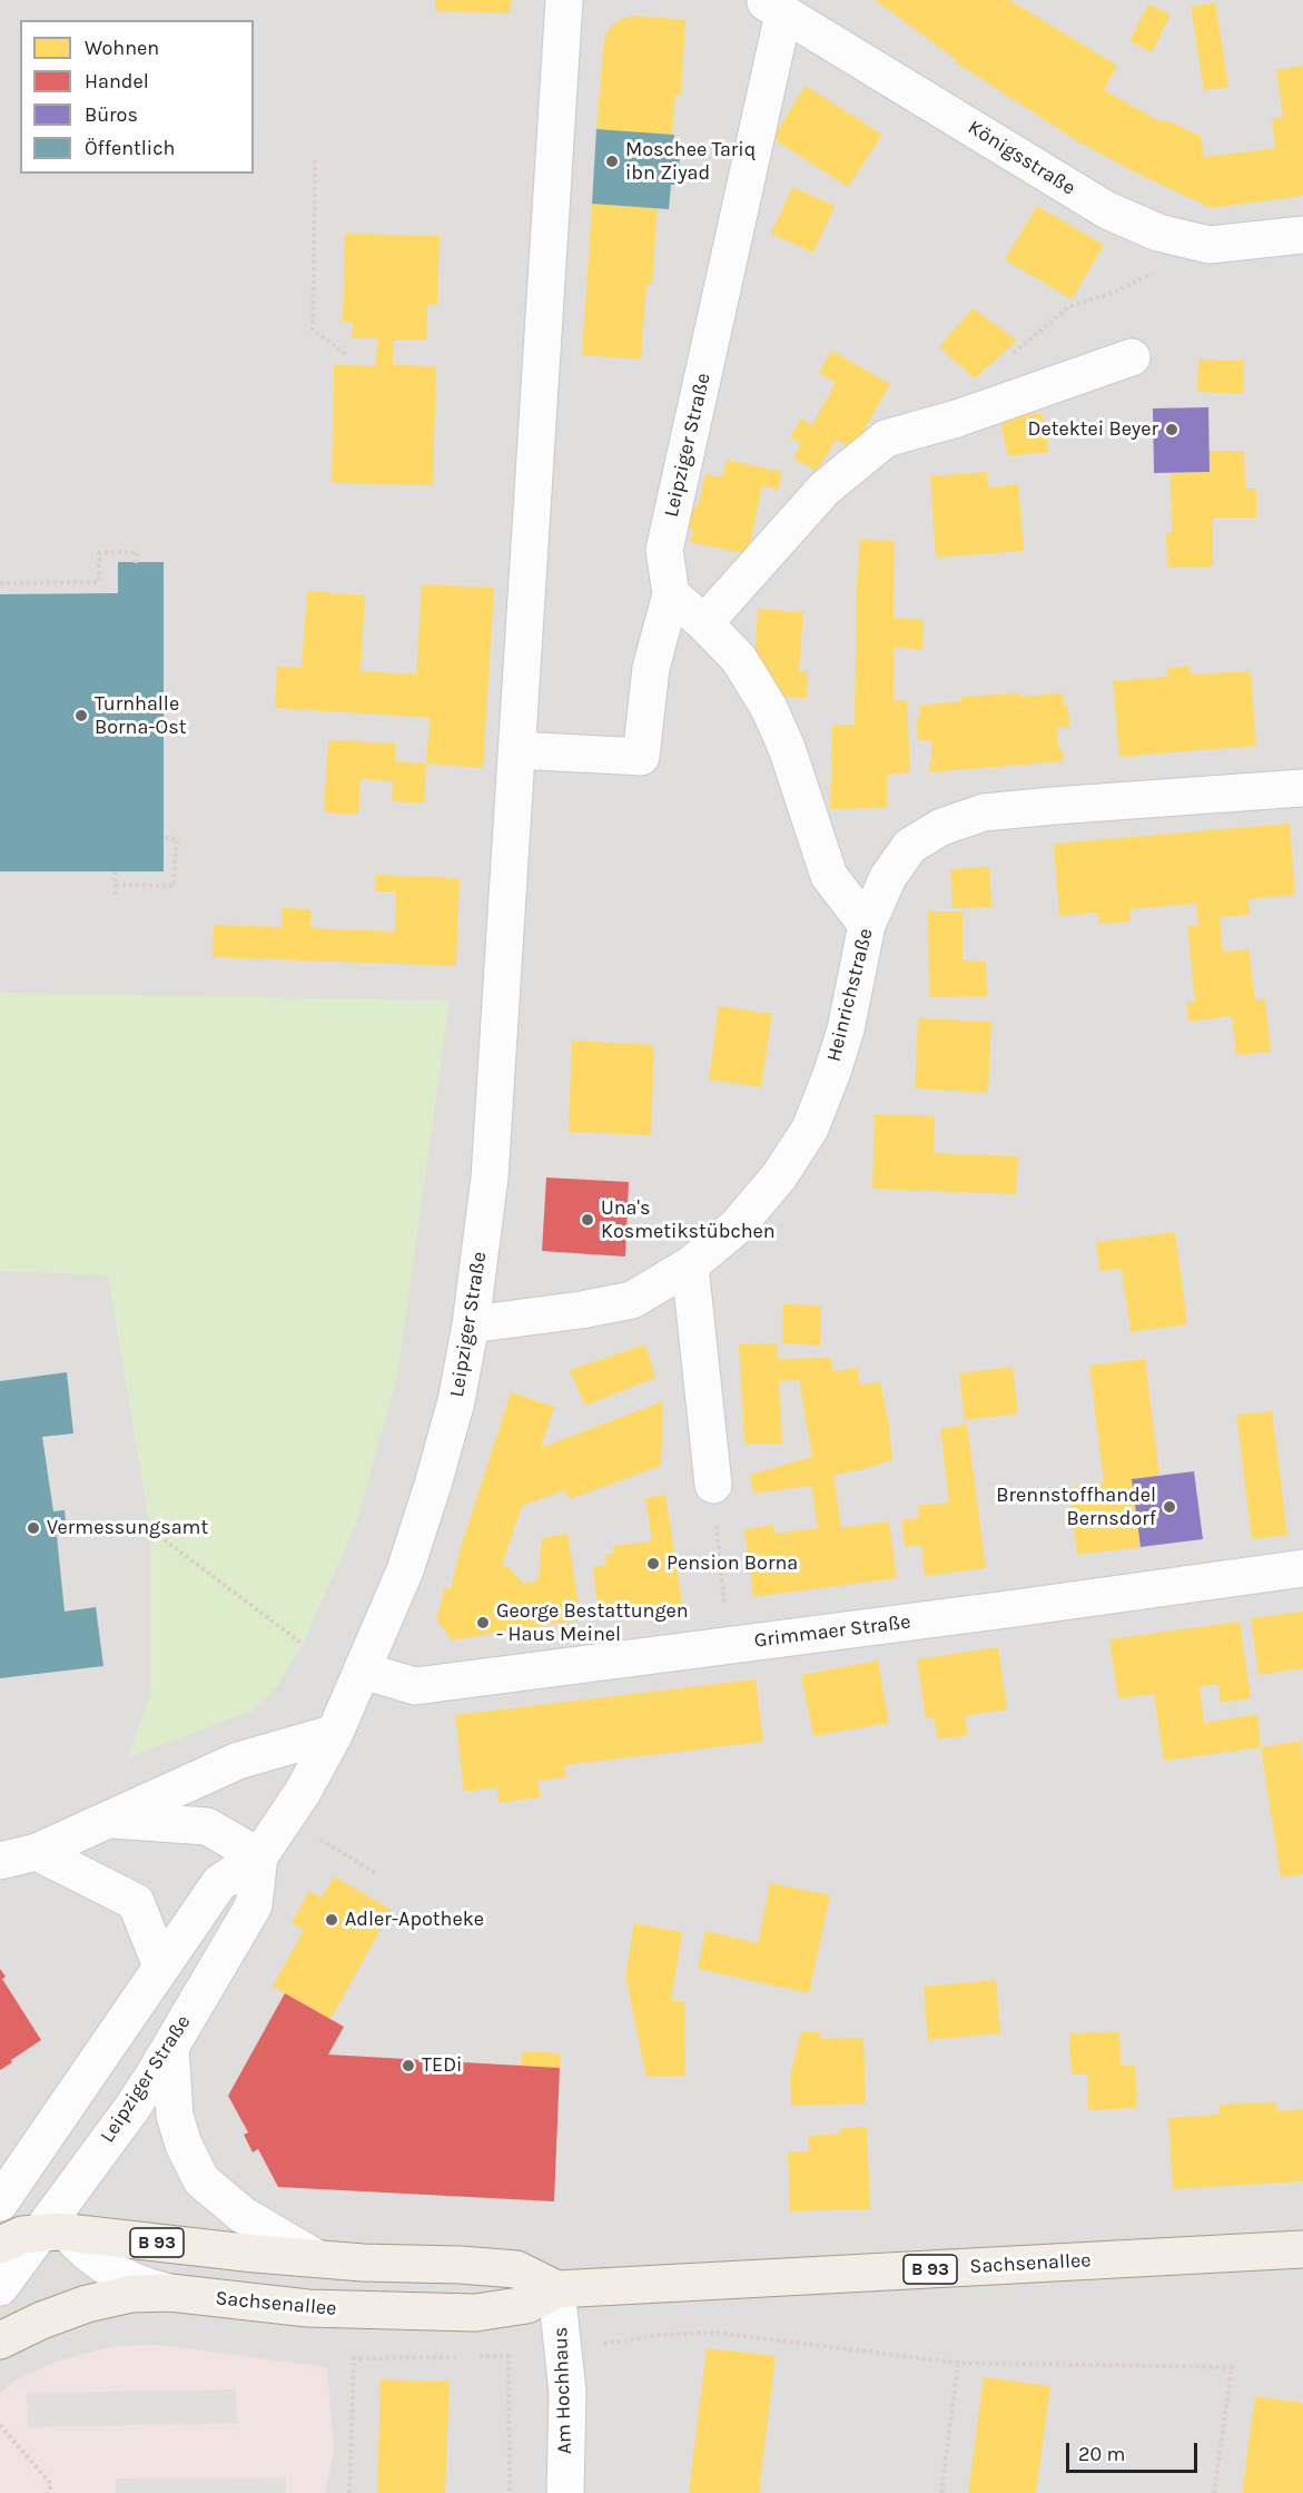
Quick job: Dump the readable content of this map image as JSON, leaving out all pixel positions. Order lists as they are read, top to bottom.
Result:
{
  "streets": {
    "main road": ["B 93", "Sachsenallee"],
    "street": [
      "Königsstraße",
      "Leipziger Straße",
      "Heinrichstraße",
      "Grimmaer Straße",
      "Am Hochhaus"
    ]
  },
  "crossings": [
    ["Königsstraße", "Leipziger Straße"],
    ["Leipziger Straße", "Heinrichstraße"],
    ["Leipziger Straße", "Grimmaer Straße"],
    ["Leipziger Straße", "B 93"],
    ["Leipziger Straße", "Sachsenallee"],
    ["B 93", "Sachsenallee"],
    ["Sachsenallee", "Am Hochhaus"]
  ],
  "places": [
    "Moschee Tariq ibn Ziyad",
    "Detektei Beyer",
    "Turnhalle Borna-Ost",
    "Una's Kosmetikstübchen",
    "Brennstoffhandel Bernsdorf",
    "Vermessungsamt",
    "Pension Borna",
    "George Bestattungen - Haus Meinel",
    "Adler-Apotheke",
    "TEDi"
  ],
  "legend": [
    "Wohnen",
    "Handel",
    "Büros",
    "Öffentlich"
  ],
  "scale_bar": "20 m"
}
